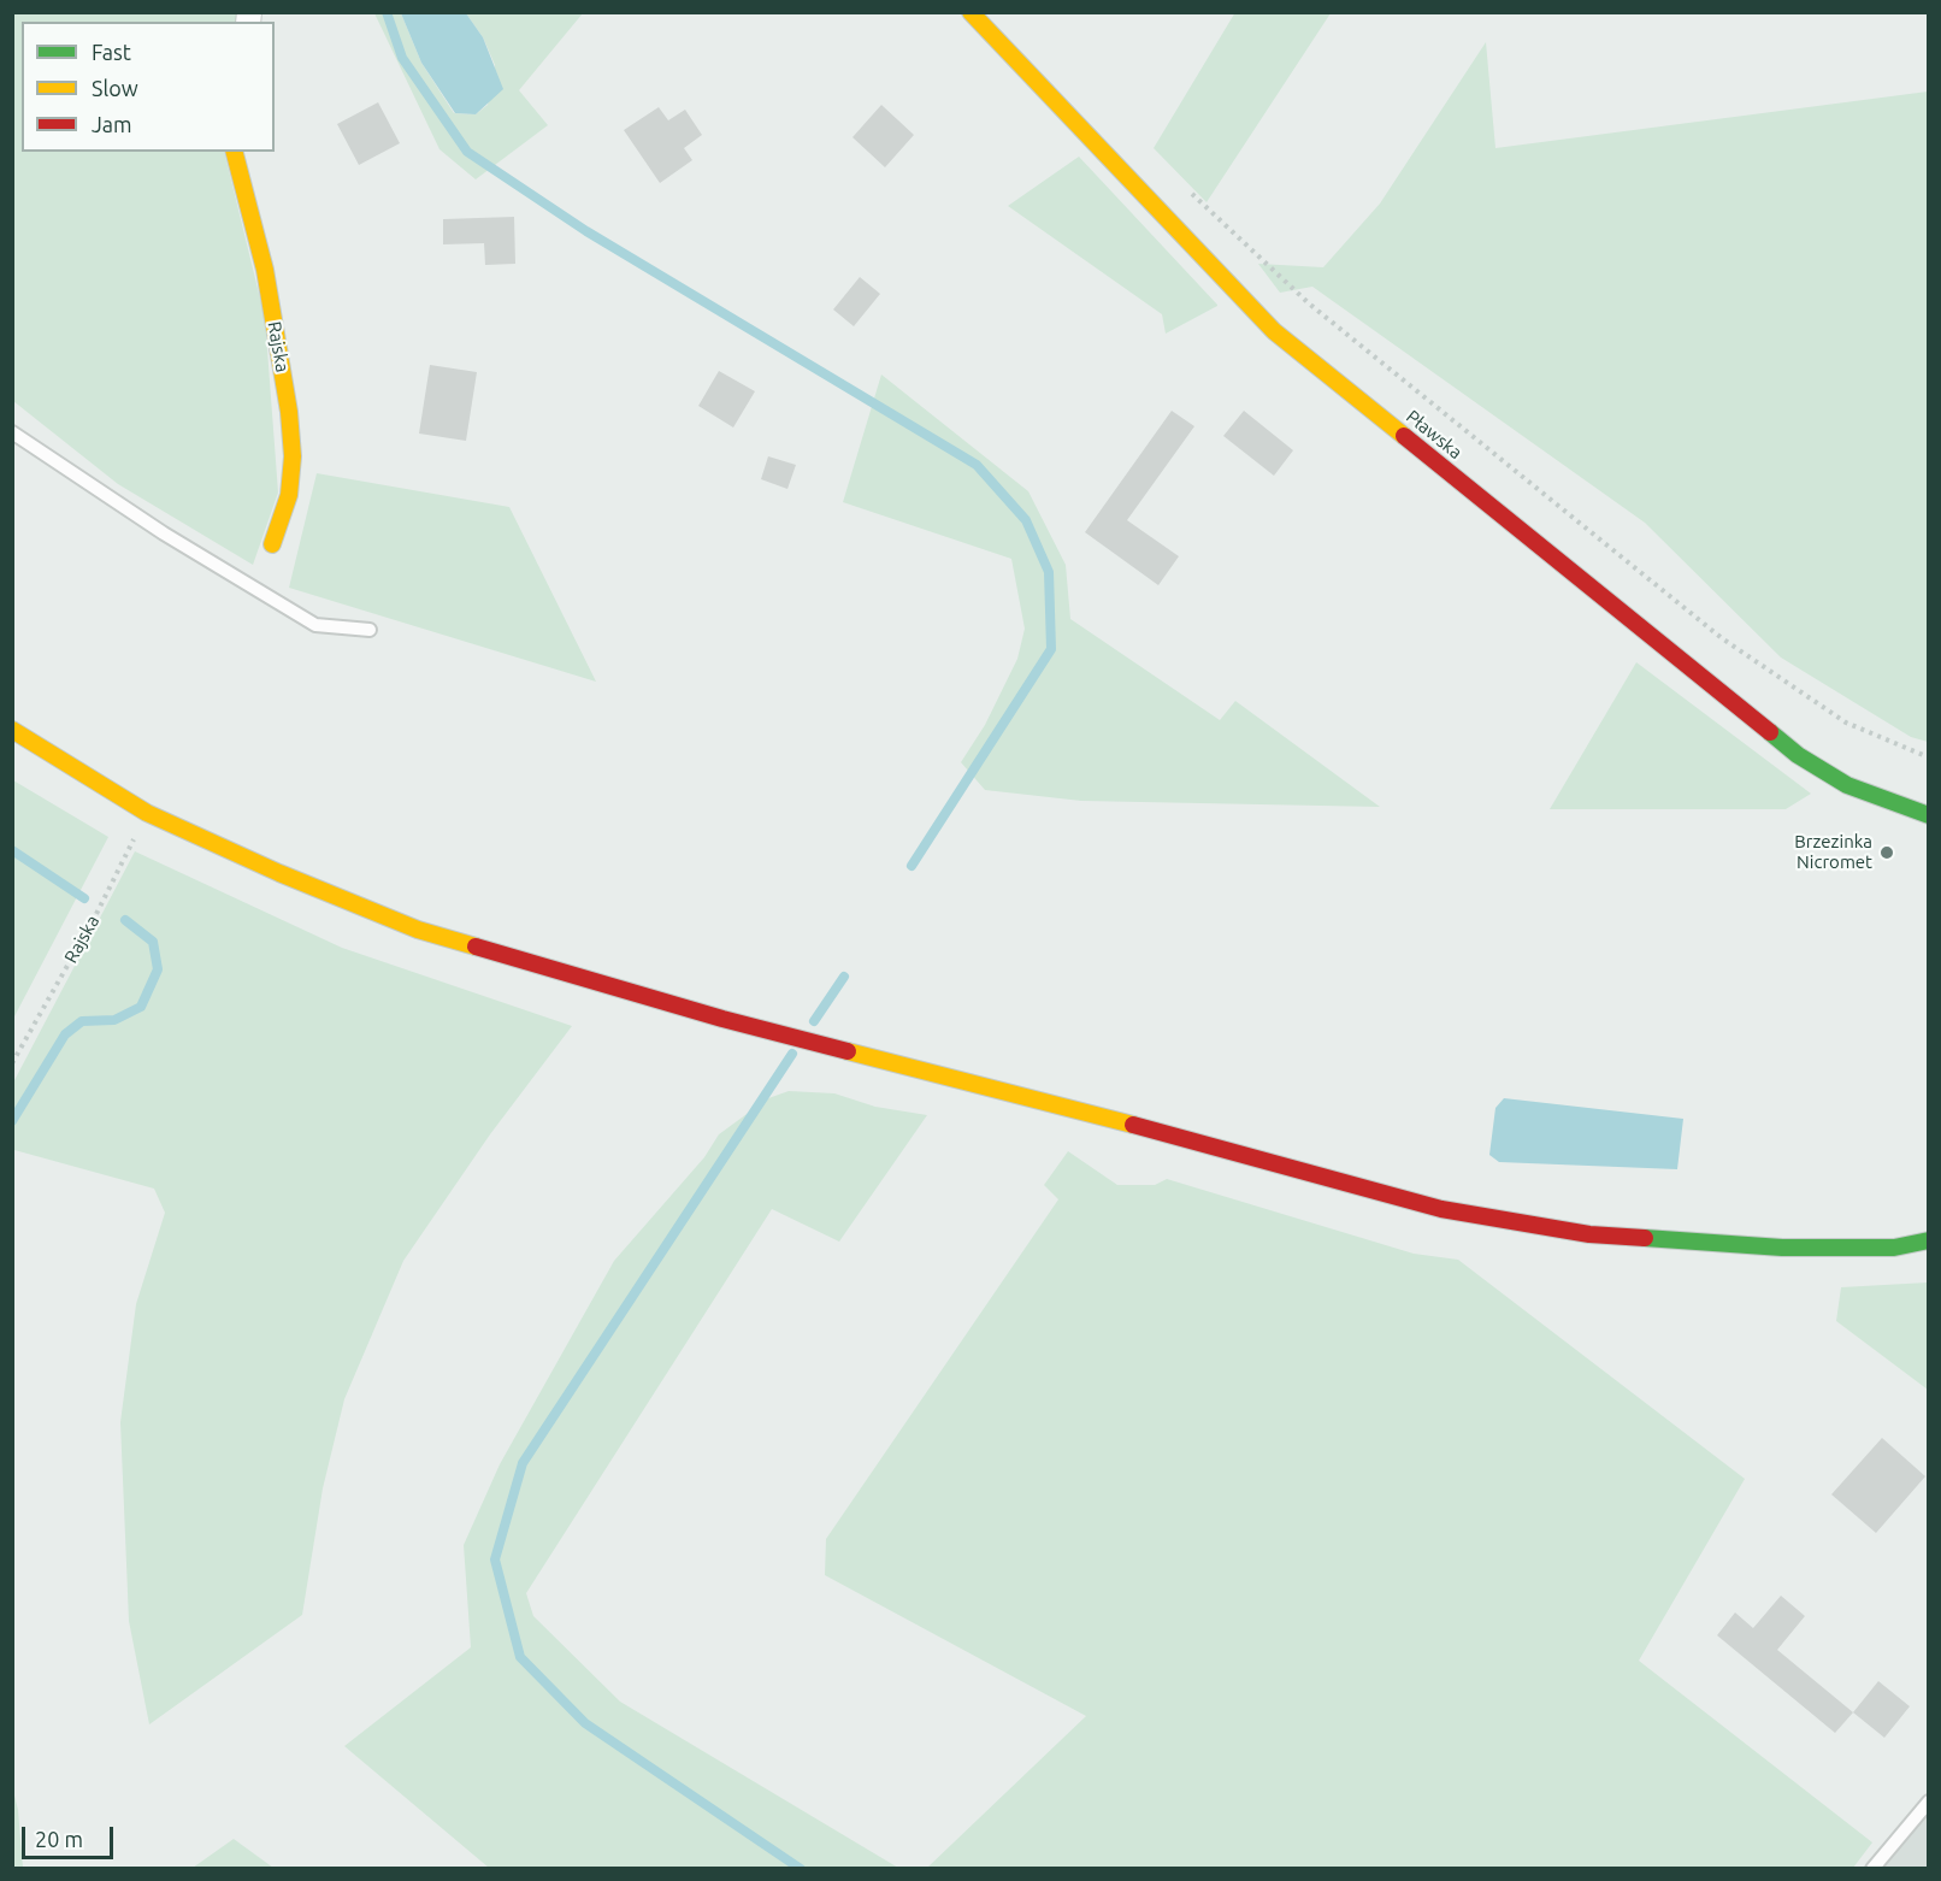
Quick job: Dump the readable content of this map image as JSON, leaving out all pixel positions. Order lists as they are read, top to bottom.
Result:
{
  "streets": {
    "street": ["Rajska", "Pławska"]
  },
  "places": ["Brzezinka Nicromet"],
  "legend": ["Fast", "Slow", "Jam"],
  "scale_bar": "20 m"
}
